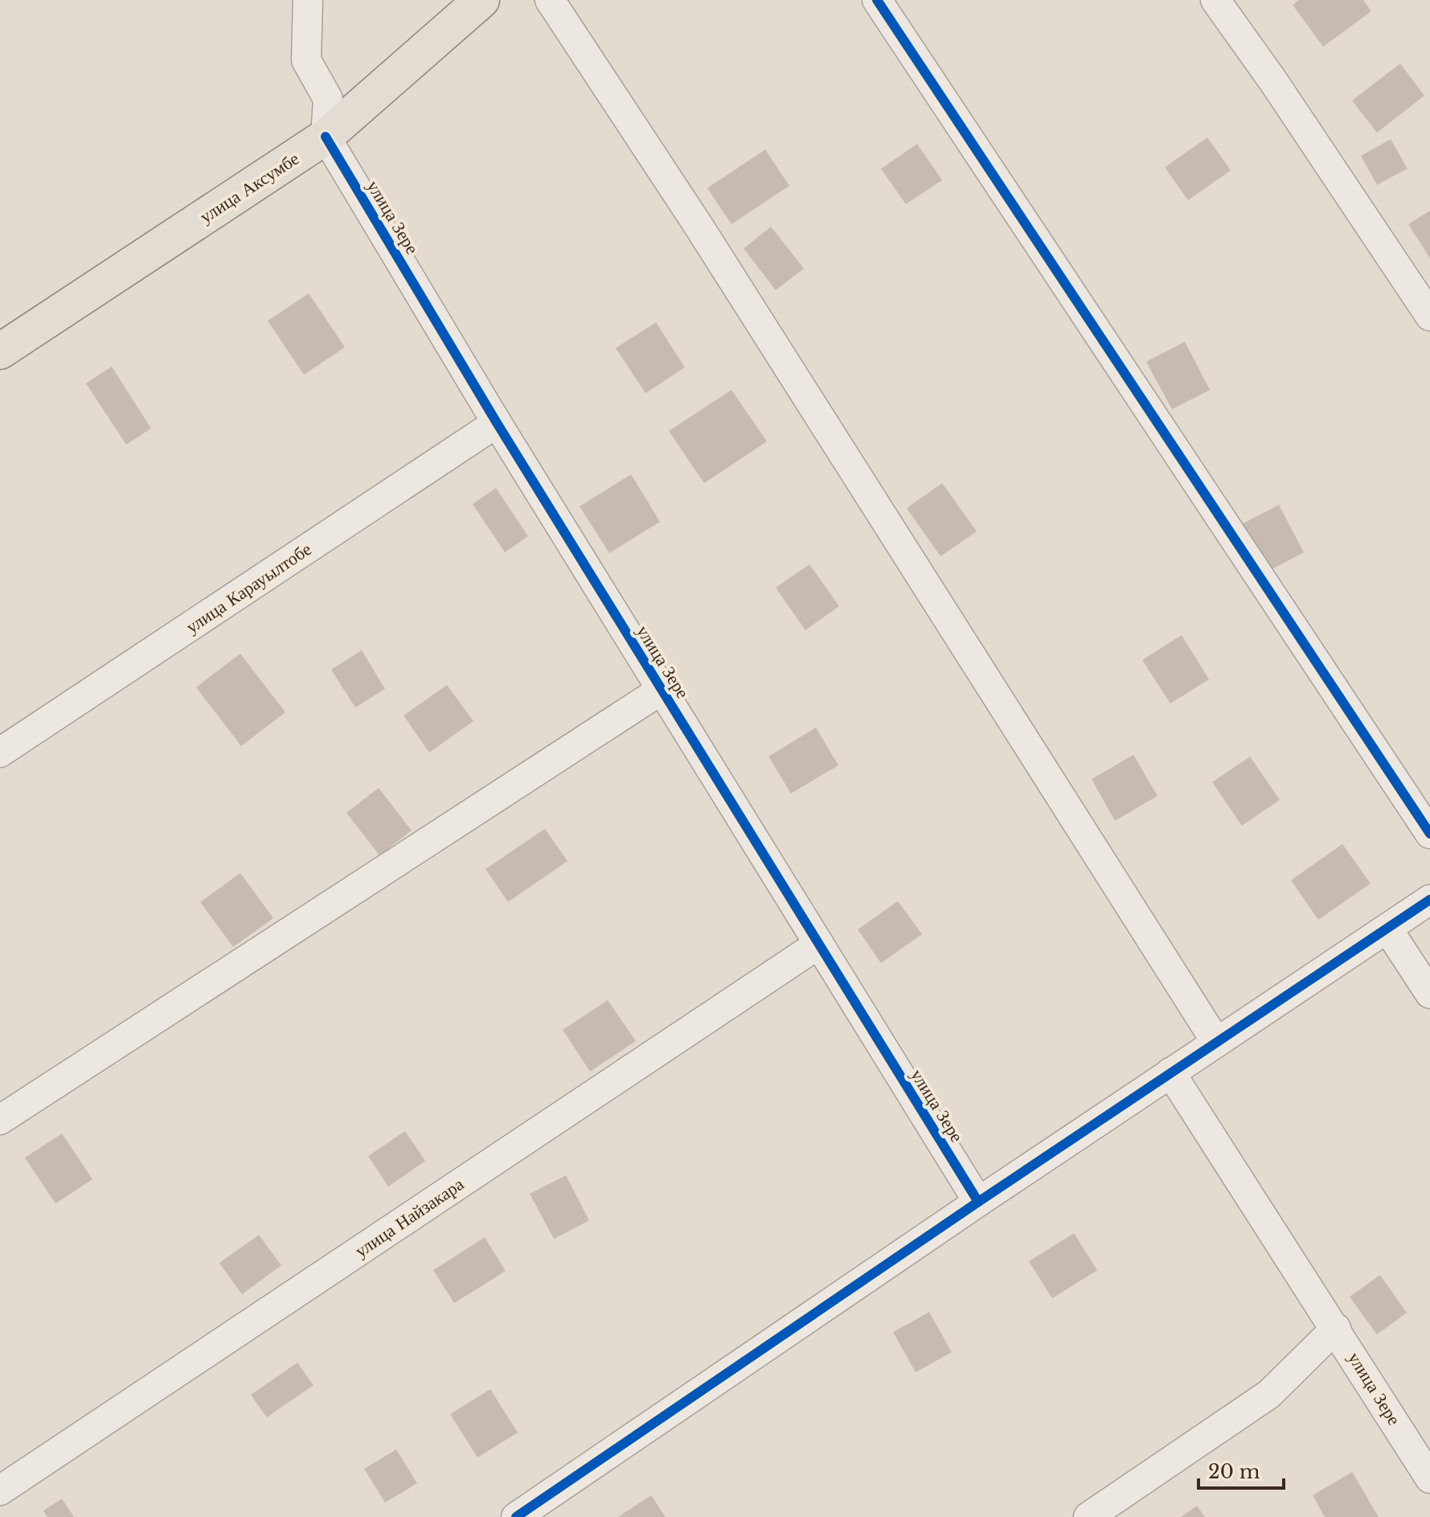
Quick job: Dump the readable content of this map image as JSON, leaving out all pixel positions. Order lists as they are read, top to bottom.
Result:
{
  "streets": {
    "main road": ["улица Аксумбе"],
    "street": ["улица Зере", "улица Карауылтобе", "улица Найзакара"]
  },
  "crossings": [
    ["улица Аксумбе", "улица Зере"],
    ["улица Зере", "улица Карауылтобе"],
    ["улица Зере", "улица Найзакара"]
  ],
  "scale_bar": "20 m"
}
